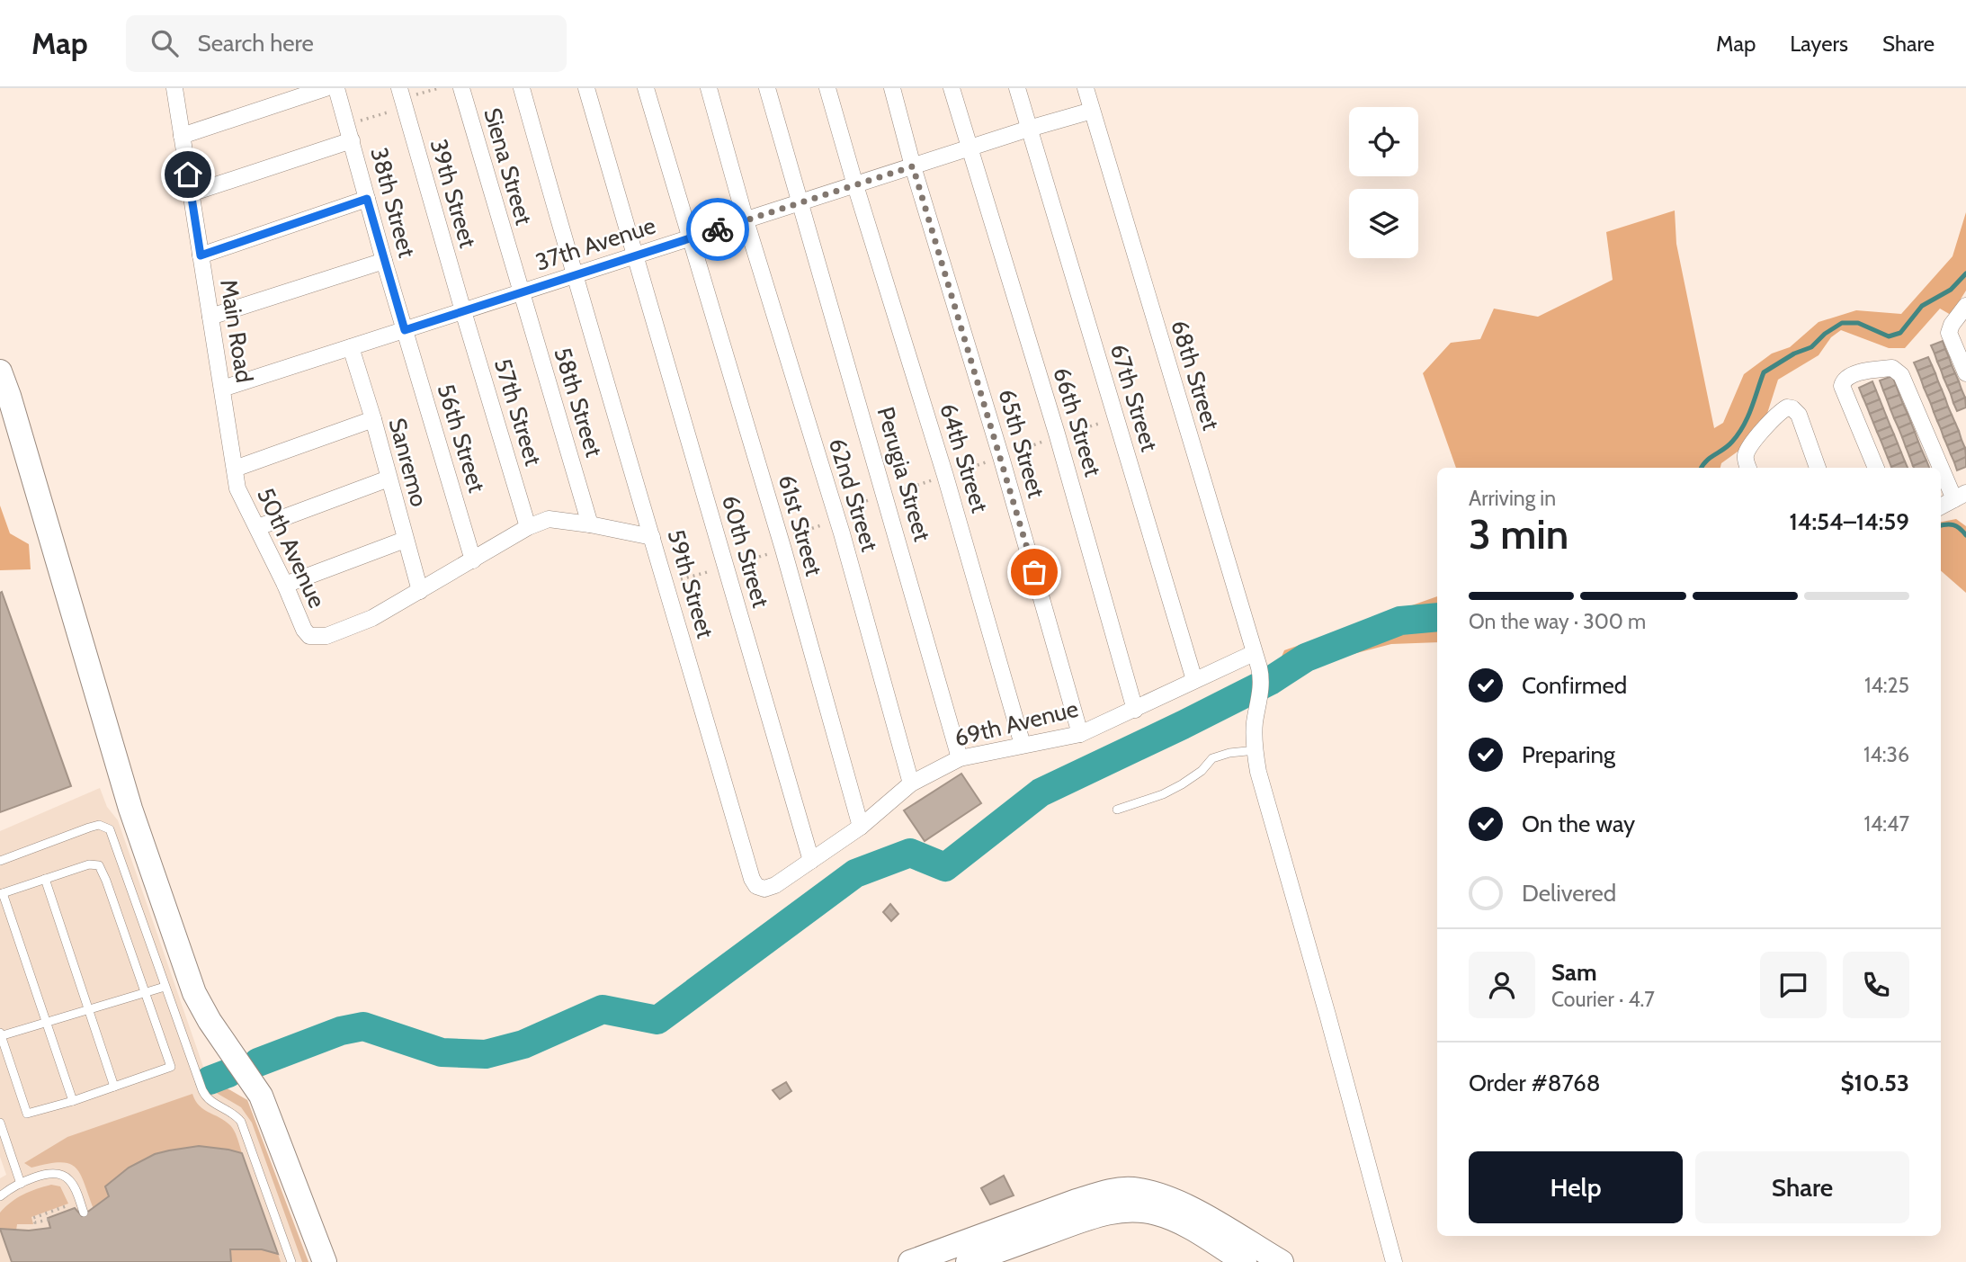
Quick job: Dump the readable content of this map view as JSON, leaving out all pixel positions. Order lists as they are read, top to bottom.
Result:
{
  "streets": {
    "street": [
      "Siena Street",
      "39th Street",
      "38th Street",
      "37th Avenue",
      "Main Road",
      "68th Street",
      "67th Street",
      "58th Street",
      "57th Street",
      "66th Street",
      "56th Street",
      "65th Street",
      "64th Street",
      "Sanremo",
      "Perugia Street",
      "62nd Street",
      "61st Street",
      "50th Avenue",
      "60th Street",
      "59th Street",
      "69th Avenue"
    ]
  },
  "crossings": [
    ["Siena Street", "37th Avenue"],
    ["Siena Street", "58th Street"],
    ["39th Street", "37th Avenue"],
    ["39th Street", "57th Street"],
    ["38th Street", "37th Avenue"],
    ["38th Street", "56th Street"],
    ["37th Avenue", "Main Road"],
    ["37th Avenue", "68th Street"],
    ["37th Avenue", "67th Street"],
    ["37th Avenue", "58th Street"],
    ["37th Avenue", "57th Street"],
    ["37th Avenue", "66th Street"],
    ["37th Avenue", "56th Street"],
    ["37th Avenue", "65th Street"],
    ["37th Avenue", "64th Street"],
    ["37th Avenue", "Sanremo"],
    ["37th Avenue", "Perugia Street"],
    ["37th Avenue", "62nd Street"],
    ["37th Avenue", "61st Street"],
    ["37th Avenue", "60th Street"],
    ["37th Avenue", "59th Street"],
    ["Main Road", "50th Avenue"],
    ["68th Street", "69th Avenue"],
    ["67th Street", "69th Avenue"],
    ["66th Street", "69th Avenue"],
    ["65th Street", "69th Avenue"],
    ["64th Street", "69th Avenue"],
    ["Sanremo", "50th Avenue"],
    ["Perugia Street", "69th Avenue"],
    ["62nd Street", "69th Avenue"],
    ["61st Street", "69th Avenue"],
    ["60th Street", "69th Avenue"],
    ["59th Street", "69th Avenue"]
  ],
  "page": {
    "header": "Map",
    "search": "Search here",
    "nav": ["Map", "Layers", "Share"],
    "heading": ["3 min", "Arriving in", "14:54–14:59"],
    "panel": [
      "Sam",
      "Courier · 4.7",
      "Order #8768",
      "$10.53"
    ],
    "bar": "On the way · 300 m",
    "list": [
      ["Confirmed", "14:25"],
      ["Preparing", "14:36"],
      ["On the way", "14:47"],
      "Delivered"
    ],
    "buttons": ["Help", "Share"]
  }
}
